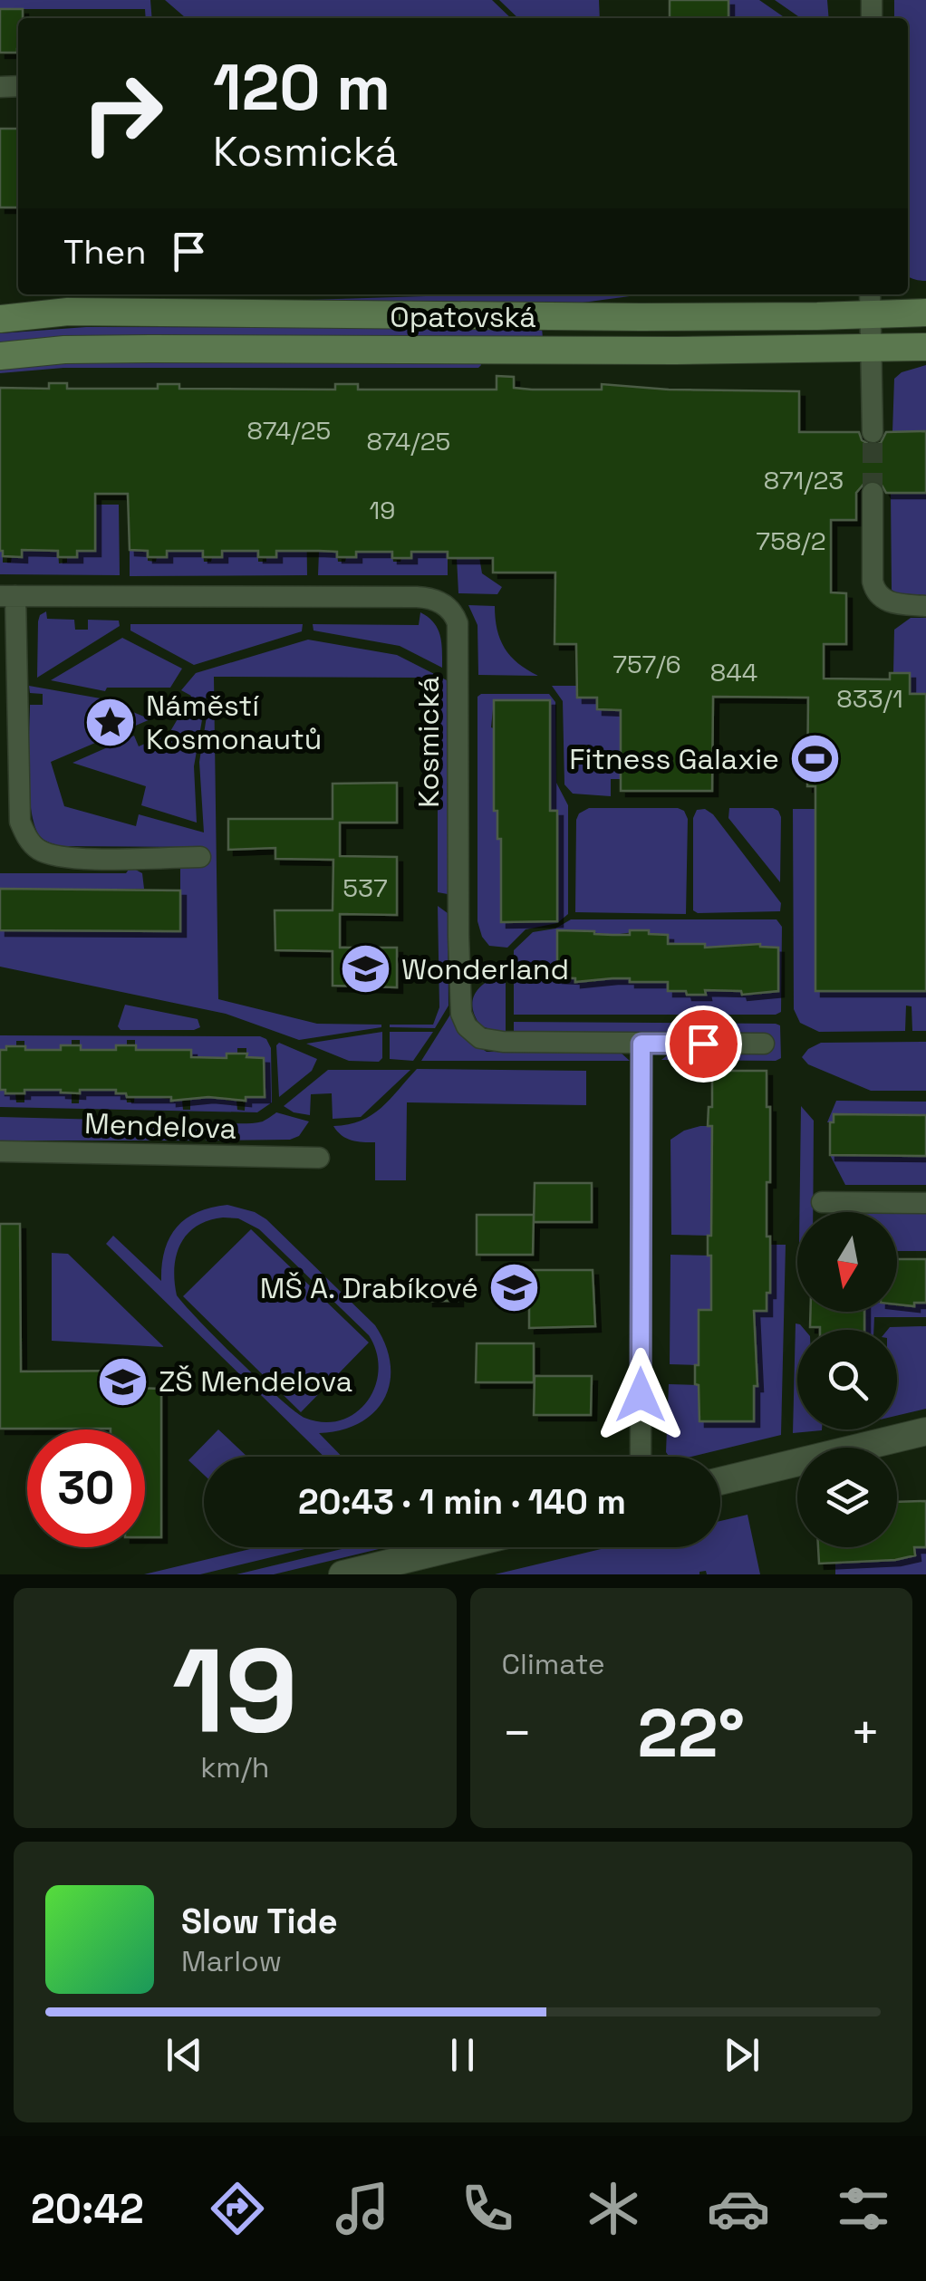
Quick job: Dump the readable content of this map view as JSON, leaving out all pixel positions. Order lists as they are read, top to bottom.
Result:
{
  "streets": {
    "main road": ["Opatovská"],
    "street": ["Kosmická", "Mendelova"]
  },
  "places": {
    "place": ["Náměstí Kosmonautů"],
    "sports": ["Fitness Galaxie"],
    "school or university": ["Wonderland", "MŠ A. Drabíkové", "ZŠ Mendelova"]
  },
  "house_numbers": [
    "874/25",
    "874/25",
    "871/23",
    "19",
    "758/2",
    "757/6",
    "844",
    "833/1",
    "537"
  ],
  "north": "bottom",
  "page": {
    "turn": ["120 m", "Kosmická"],
    "then": "Then",
    "limit": "30",
    "trip": "20:43 · 1 min · 140 m",
    "tile": [
      ["19", "km/h"],
      "Climate"
    ],
    "heat": ["−", "22°", "+"],
    "song": ["Slow Tide", "Marlow"],
    "tabs": "20:42"
  }
}
